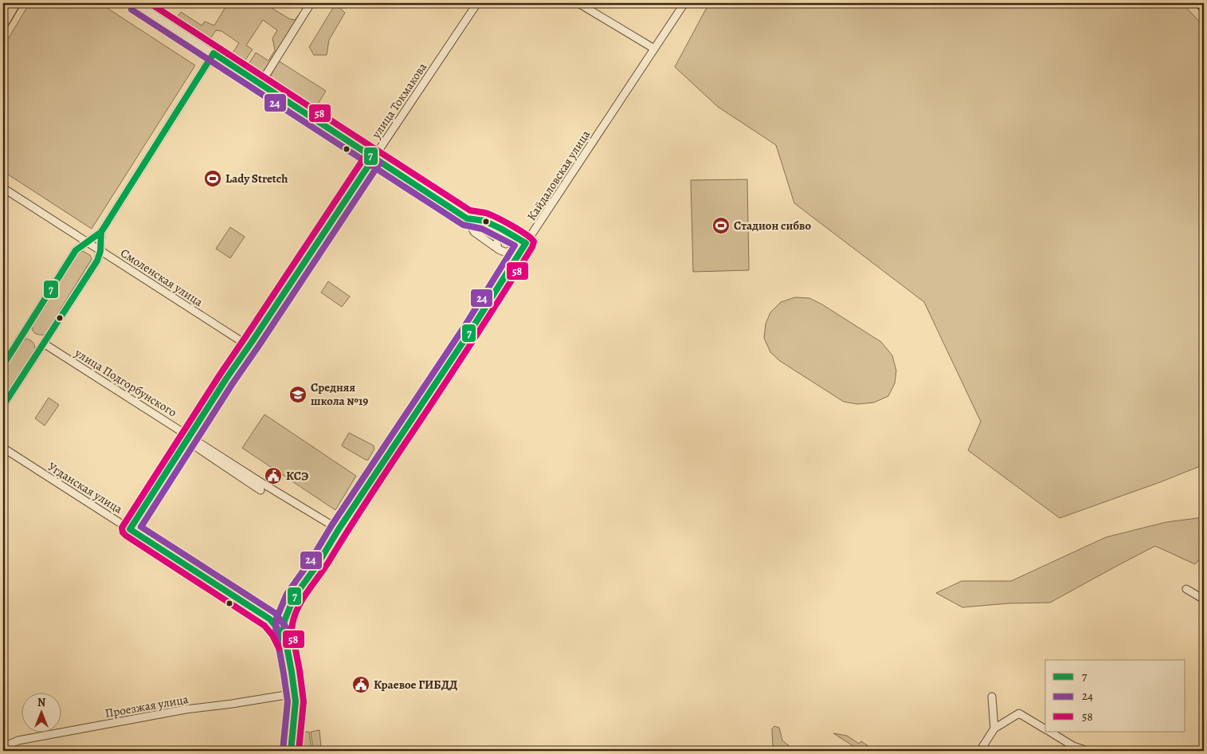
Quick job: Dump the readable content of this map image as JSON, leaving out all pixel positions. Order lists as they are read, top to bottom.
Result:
{
  "streets": {
    "street": [
      "улица Токмакова",
      "Кайдаловская улица",
      "Смоленская улица",
      "улица Подгорбунского",
      "Угданская улица",
      "Проезжая улица"
    ]
  },
  "crossings": [
    ["улица Токмакова", "Смоленская улица"],
    ["улица Токмакова", "улица Подгорбунского"],
    ["улица Токмакова", "Угданская улица"],
    ["Кайдаловская улица", "улица Подгорбунского"],
    ["Кайдаловская улица", "Угданская улица"]
  ],
  "places": {
    "sports": ["Lady Stretch", "Стадион сибво"],
    "school or university": ["Средняя школа №19"],
    "public building": ["КСЭ", "Краевое ГИБДД"]
  },
  "lines": ["transit line 58", "transit line 24", "transit line 7"],
  "legend": ["7", "24", "58"],
  "north": "top"
}
